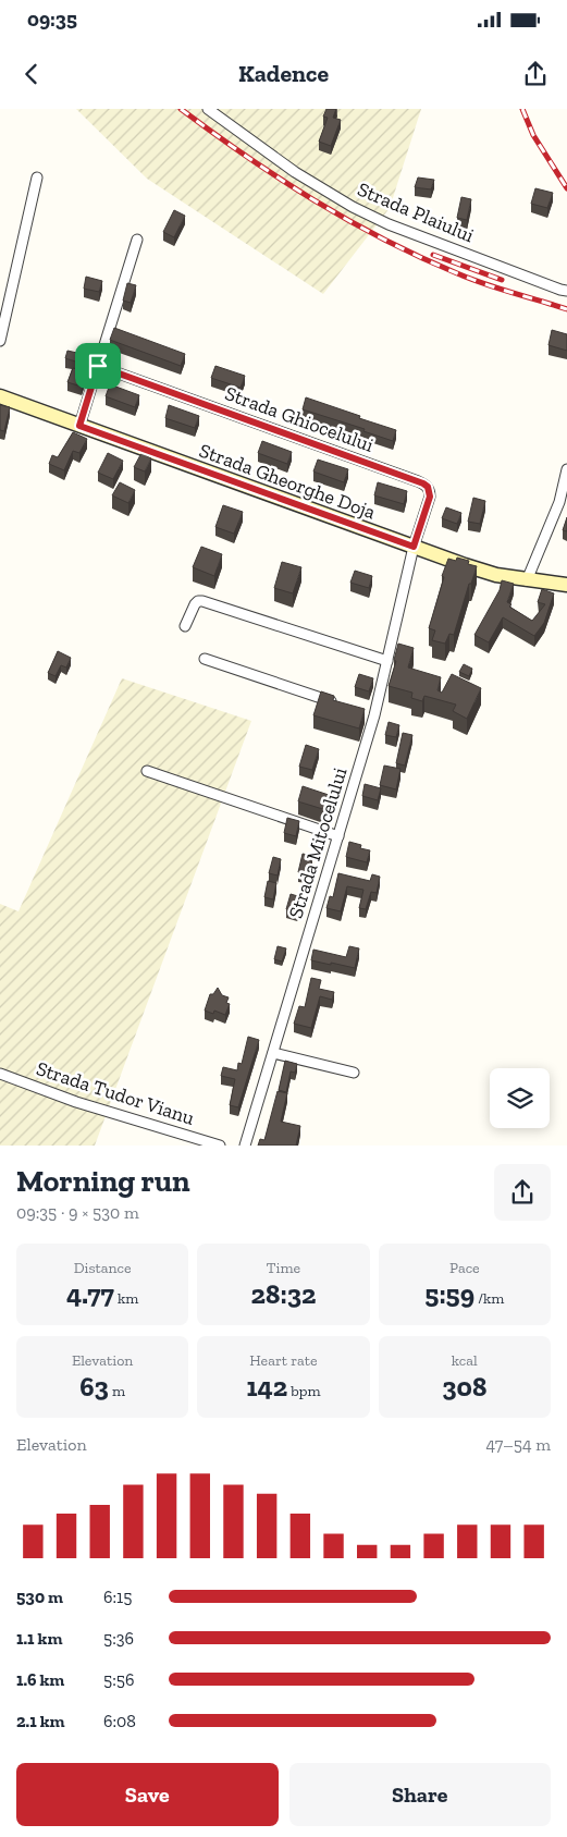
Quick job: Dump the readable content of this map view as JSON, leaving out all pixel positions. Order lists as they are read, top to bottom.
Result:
{
  "streets": {
    "main road": ["Strada Gheorghe Doja"],
    "street": [
      "Strada Plaiului",
      "Strada Ghiocelului",
      "Strada Mitocelului",
      "Strada Tudor Vianu"
    ]
  },
  "crossings": [
    ["Strada Ghiocelului", "Strada Gheorghe Doja"],
    ["Strada Ghiocelului", "Strada Mitocelului"],
    ["Strada Gheorghe Doja", "Strada Mitocelului"]
  ],
  "page": {
    "status": "09:35",
    "header": "Kadence",
    "heading": ["Morning run", "09:35 · 9 × 530 m"],
    "stats": [
      ["Distance", "4.77 km"],
      ["Time", "28:32"],
      ["Pace", "5:59 /km"],
      ["Elevation", "63 m"],
      ["Heart rate", "142 bpm"],
      ["kcal", "308"]
    ],
    "chart": ["Elevation", "47–54 m"],
    "list": [
      {
        "name": "530 m",
        "note": "6:15"
      },
      {
        "name": "1.1 km",
        "note": "5:36"
      },
      {
        "name": "1.6 km",
        "note": "5:56"
      },
      {
        "name": "2.1 km",
        "note": "6:08"
      }
    ],
    "buttons": ["Save", "Share"]
  }
}
